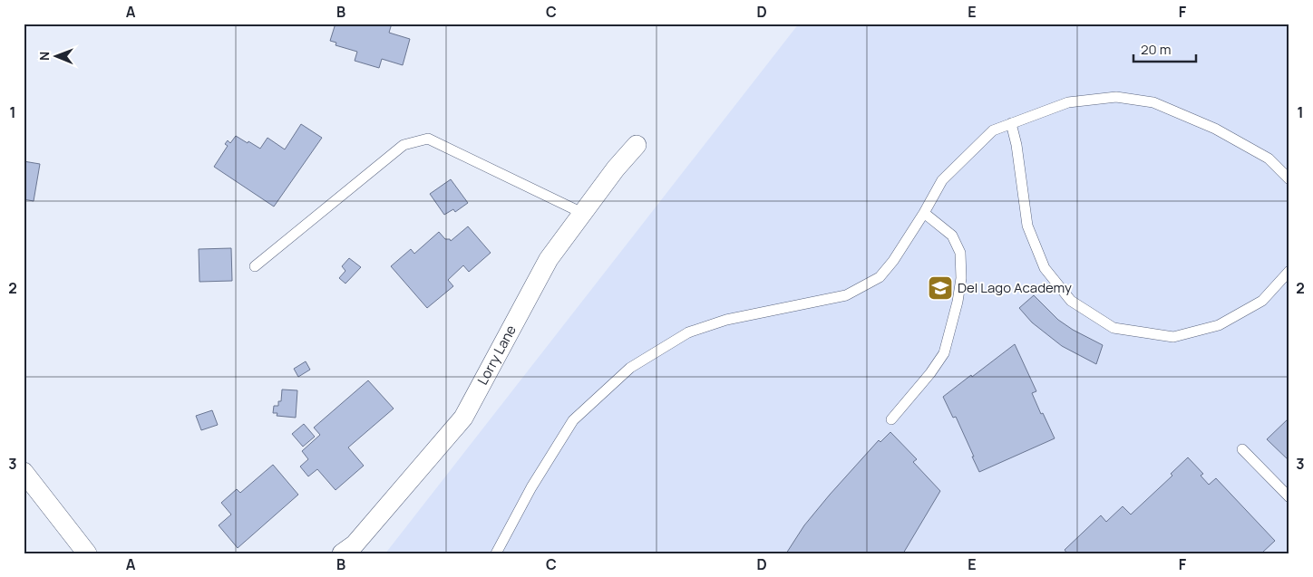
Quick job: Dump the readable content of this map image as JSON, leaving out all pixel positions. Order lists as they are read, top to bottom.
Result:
{
  "streets": {
    "street": ["Lorry Lane"]
  },
  "places": {
    "school or university": ["Del Lago Academy"]
  },
  "scale_bar": "20 m",
  "north": "left",
  "grid": {
    "columns": [
      "A",
      "B",
      "C",
      "D",
      "E",
      "F"
    ],
    "rows": ["1", "2", "3"]
  }
}
